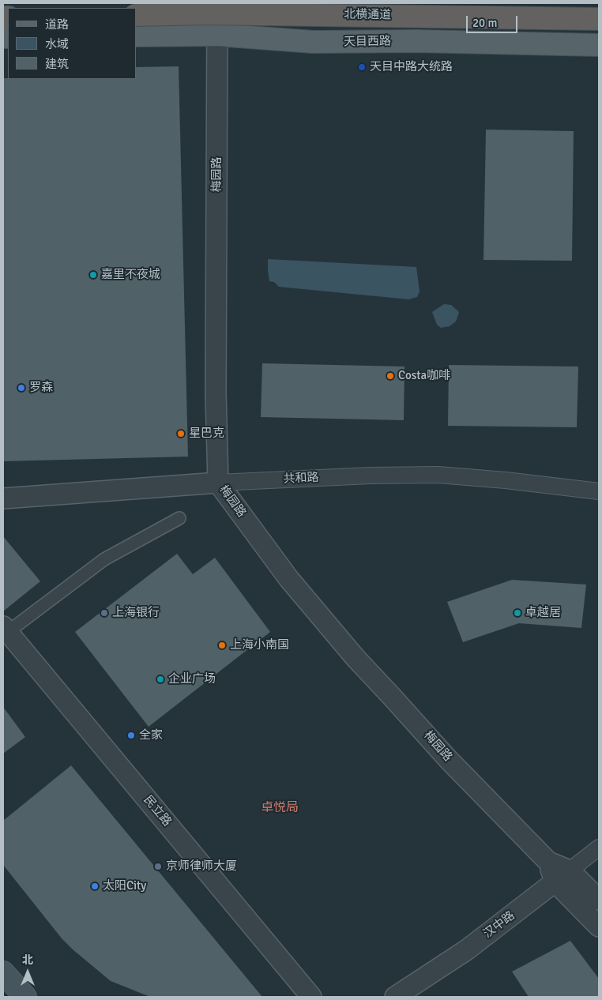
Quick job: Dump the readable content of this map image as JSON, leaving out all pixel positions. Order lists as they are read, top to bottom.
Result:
{
  "streets": {
    "highway": ["北横通道"],
    "main road": ["天目西路"],
    "street": [
      "梅园路",
      "共和路",
      "民立路",
      "汉中路"
    ]
  },
  "crossings": [
    ["天目西路", "梅园路"],
    ["梅园路", "共和路"],
    ["梅园路", "汉中路"]
  ],
  "districts": ["卓悦局"],
  "places": [
    "天目中路大统路",
    "嘉里不夜城",
    "Costa咖啡",
    "罗森",
    "星巴克",
    "上海银行",
    "卓越居",
    "上海小南国",
    "企业广场",
    "全家",
    "京师律师大厦",
    "太阳City"
  ],
  "legend": ["道路", "水域", "建筑"],
  "scale_bar": "20 m",
  "north": "top"
}
